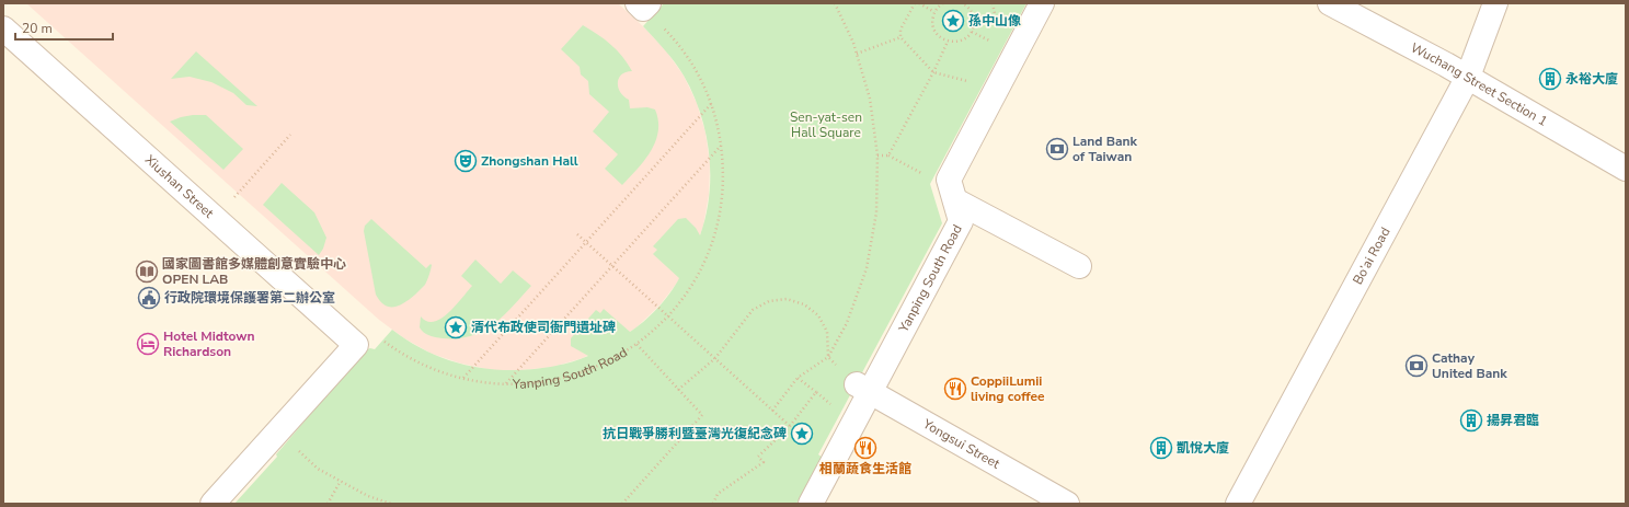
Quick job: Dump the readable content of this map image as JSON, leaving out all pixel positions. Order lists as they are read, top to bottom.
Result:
{
  "streets": {
    "street": [
      "Wuchang Street Section 1",
      "Xiushan Street",
      "Bo’ai Road",
      "Yanping South Road",
      "Yongsui Street"
    ]
  },
  "crossings": [
    ["Wuchang Street Section 1", "Bo’ai Road"],
    ["Xiushan Street", "Yanping South Road"],
    ["Yanping South Road", "Yongsui Street"]
  ],
  "parks": ["Sen-yat-sen Hall Square"],
  "places": {
    "place": ["孫中山像", "清代布政使司衙門遺址碑", "抗日戰爭勝利暨臺灣光復紀念碑"],
    "building": ["永裕大廈", "揚昇君臨", "凱悅大廈"],
    "bank": ["Land Bank of Taiwan", "Cathay United Bank"],
    "theatre": ["Zhongshan Hall"],
    "library": ["國家圖書館多媒體創意實驗中心 OPEN LAB"],
    "public building": ["行政院環境保護署第二辦公室"],
    "hotel": ["Hotel Midtown Richardson"],
    "restaurant": ["CoppiiLumii living coffee", "相蘭蔬食生活館"]
  },
  "scale_bar": "20 m"
}
